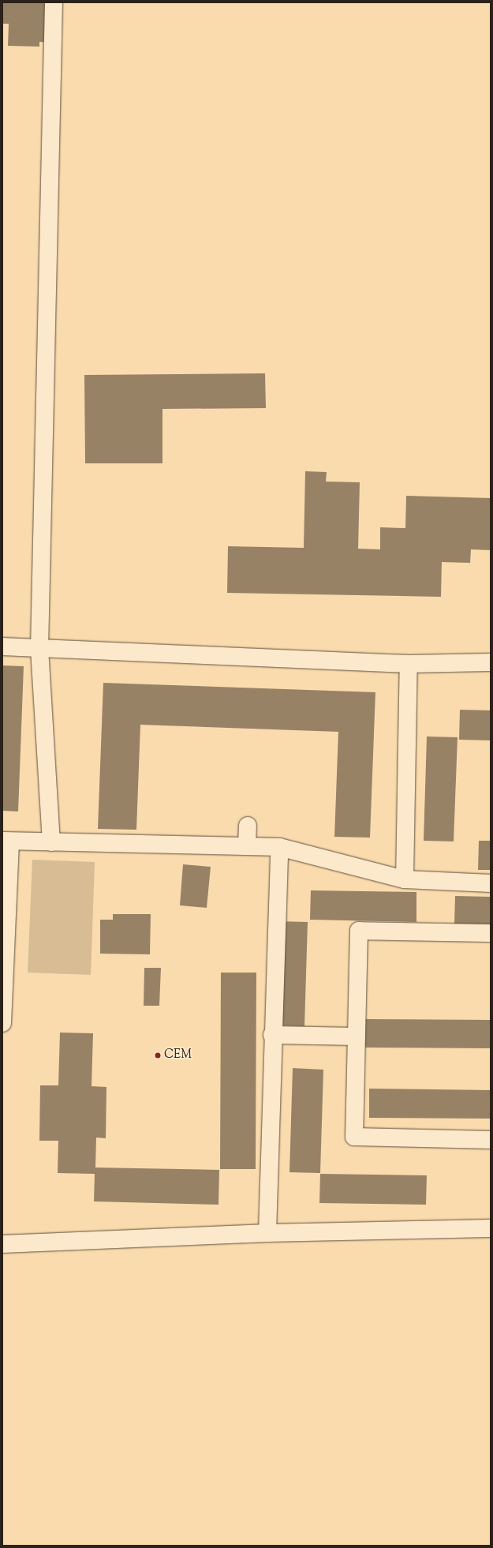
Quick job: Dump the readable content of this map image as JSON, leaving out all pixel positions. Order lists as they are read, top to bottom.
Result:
{
  "places": ["CEM"]
}
